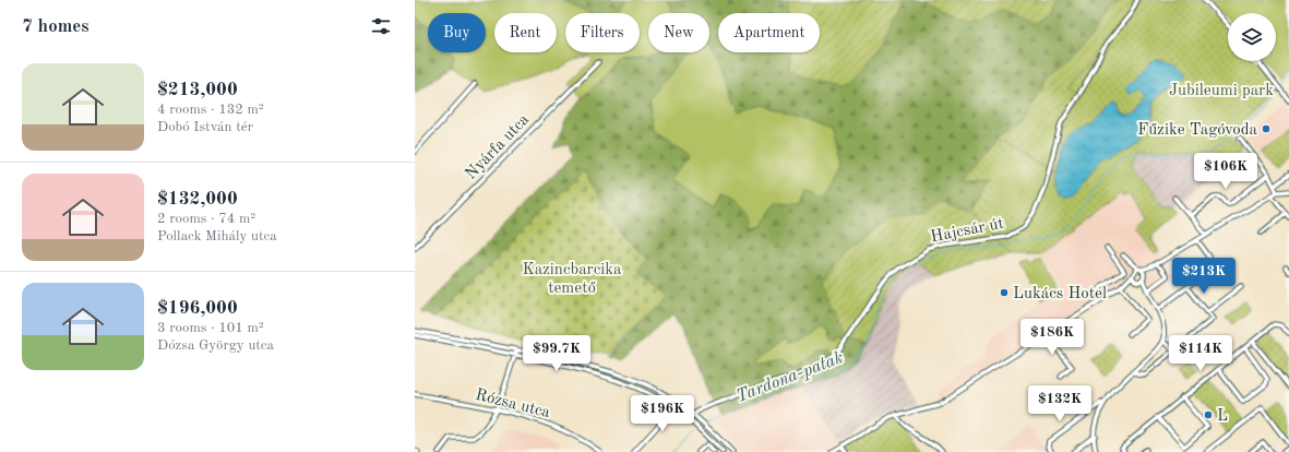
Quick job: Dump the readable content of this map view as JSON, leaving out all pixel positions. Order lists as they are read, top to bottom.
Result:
{
  "streets": {
    "street": ["Nyárfa utca", "Hajcsár út", "Rózsa utca"]
  },
  "water": ["Tardona-patak"],
  "parks": ["Jubileumi park", "Kazincbarcika temető"],
  "places": ["Fűzike Tagóvoda", "Lukács Hotel", "L"],
  "page": {
    "heading": "7 homes",
    "chip": [
      "Buy",
      "Rent",
      "Filters",
      "New",
      "Apartment"
    ],
    "list": [
      {
        "name": "$213,000",
        "note": "4 rooms · 132 m² · Dobó István tér"
      },
      {
        "name": "$132,000",
        "note": "2 rooms · 74 m² · Pollack Mihály utca"
      },
      {
        "name": "$196,000",
        "note": "3 rooms · 101 m² · Dózsa György utca"
      }
    ],
    "price": [
      "$106K",
      "$213K",
      "$186K",
      "$99.7K",
      "$114K",
      "$132K",
      "$196K"
    ]
  }
}
